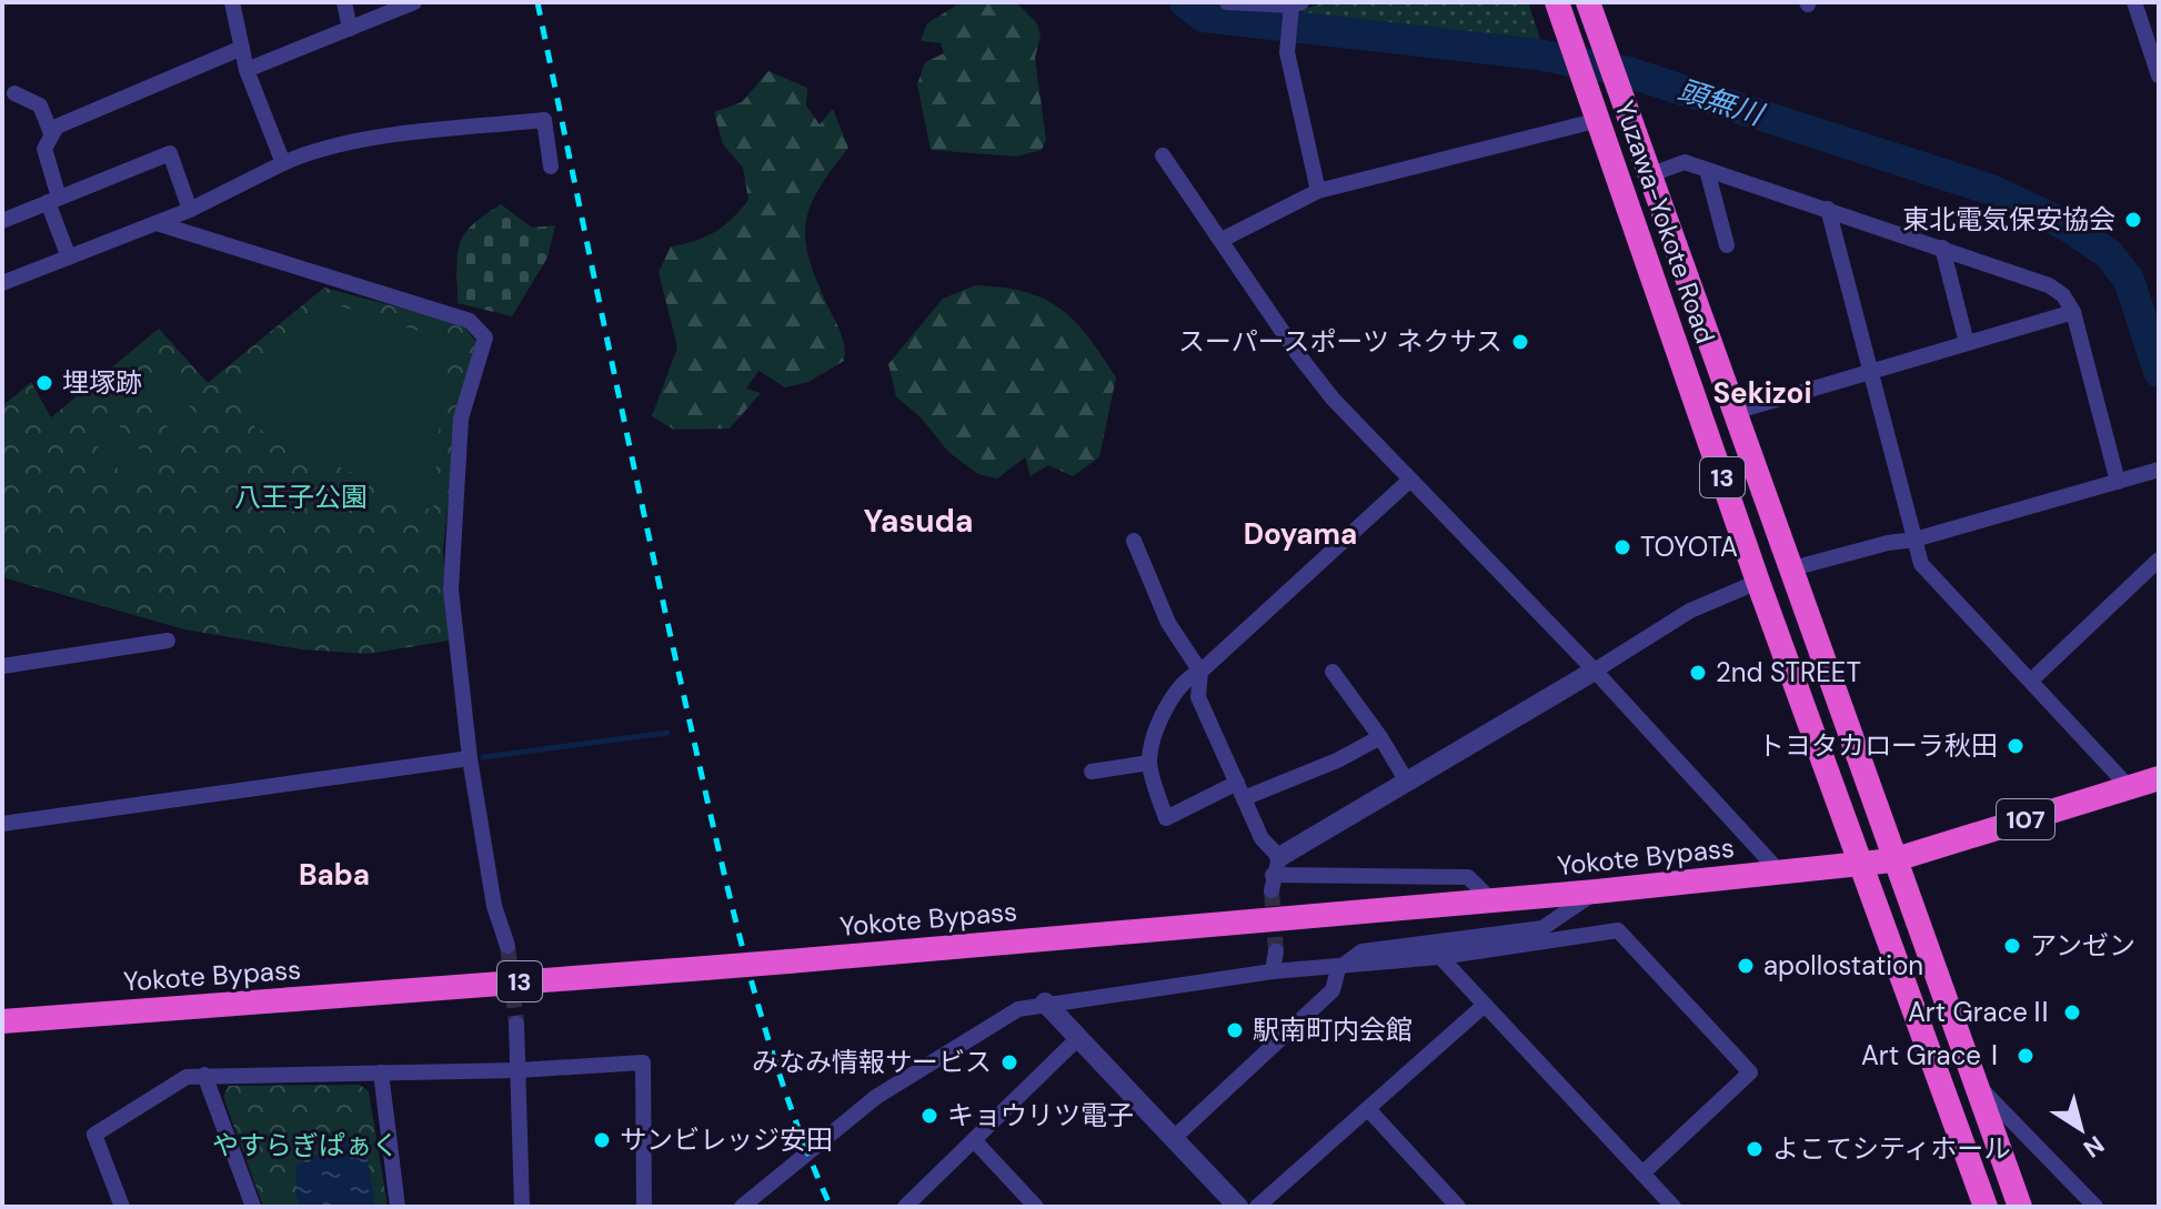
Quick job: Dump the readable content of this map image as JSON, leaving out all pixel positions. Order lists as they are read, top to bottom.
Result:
{
  "streets": {
    "highway": [
      "Yuzawa-Yokote Road",
      "13",
      "107",
      "Yokote Bypass"
    ]
  },
  "crossings": [
    ["Yuzawa-Yokote Road", "13"],
    ["Yuzawa-Yokote Road", "107"],
    ["Yuzawa-Yokote Road", "Yokote Bypass"],
    ["13", "107"],
    ["13", "Yokote Bypass"],
    ["107", "Yokote Bypass"]
  ],
  "districts": [
    "Sekizoi",
    "Yasuda",
    "Doyama",
    "Baba"
  ],
  "water": ["頭無川"],
  "parks": ["八王子公園", "やすらぎぱぁく"],
  "places": [
    "東北電気保安協会",
    "スーパースポーツ ネクサス",
    "埋塚跡",
    "TOYOTA",
    "2nd STREET",
    "トヨタカローラ秋田",
    "アンゼン",
    "apollostation",
    "Art GraceⅡ",
    "駅南町内会館",
    "Art GraceⅠ",
    "みなみ情報サービス",
    "キョウリツ電子",
    "サンビレッジ安田",
    "よこてシティホール"
  ],
  "north": "bottom right"
}
